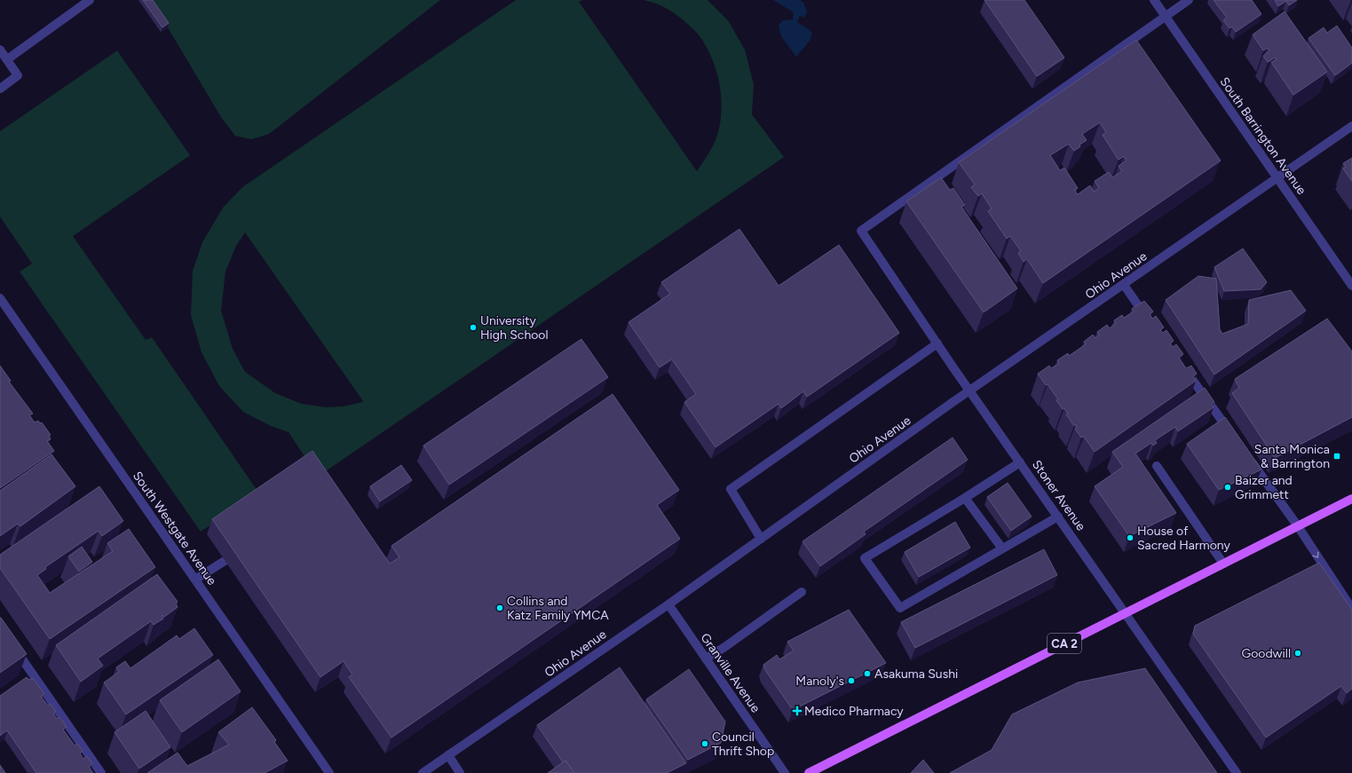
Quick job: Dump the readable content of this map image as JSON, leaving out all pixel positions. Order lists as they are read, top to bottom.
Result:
{
  "streets": {
    "main road": ["CA 2"],
    "street": [
      "South Barrington Avenue",
      "Ohio Avenue",
      "Stoner Avenue",
      "South Westgate Avenue",
      "Granville Avenue"
    ]
  },
  "crossings": [
    ["South Barrington Avenue", "Ohio Avenue"],
    ["South Barrington Avenue", "Stoner Avenue"],
    ["Ohio Avenue", "Stoner Avenue"],
    ["Ohio Avenue", "Granville Avenue"],
    ["Stoner Avenue", "CA 2"]
  ],
  "places": {
    "other": [
      "University High School",
      "Baizer and Grimmett",
      "House of Sacred Harmony",
      "Collins and Katz Family YMCA",
      "Goodwill",
      "Asakuma Sushi",
      "Manoly's",
      "Council Thrift Shop"
    ],
    "transit": ["Santa Monica & Barrington"],
    "health": ["Medico Pharmacy"]
  }
}
